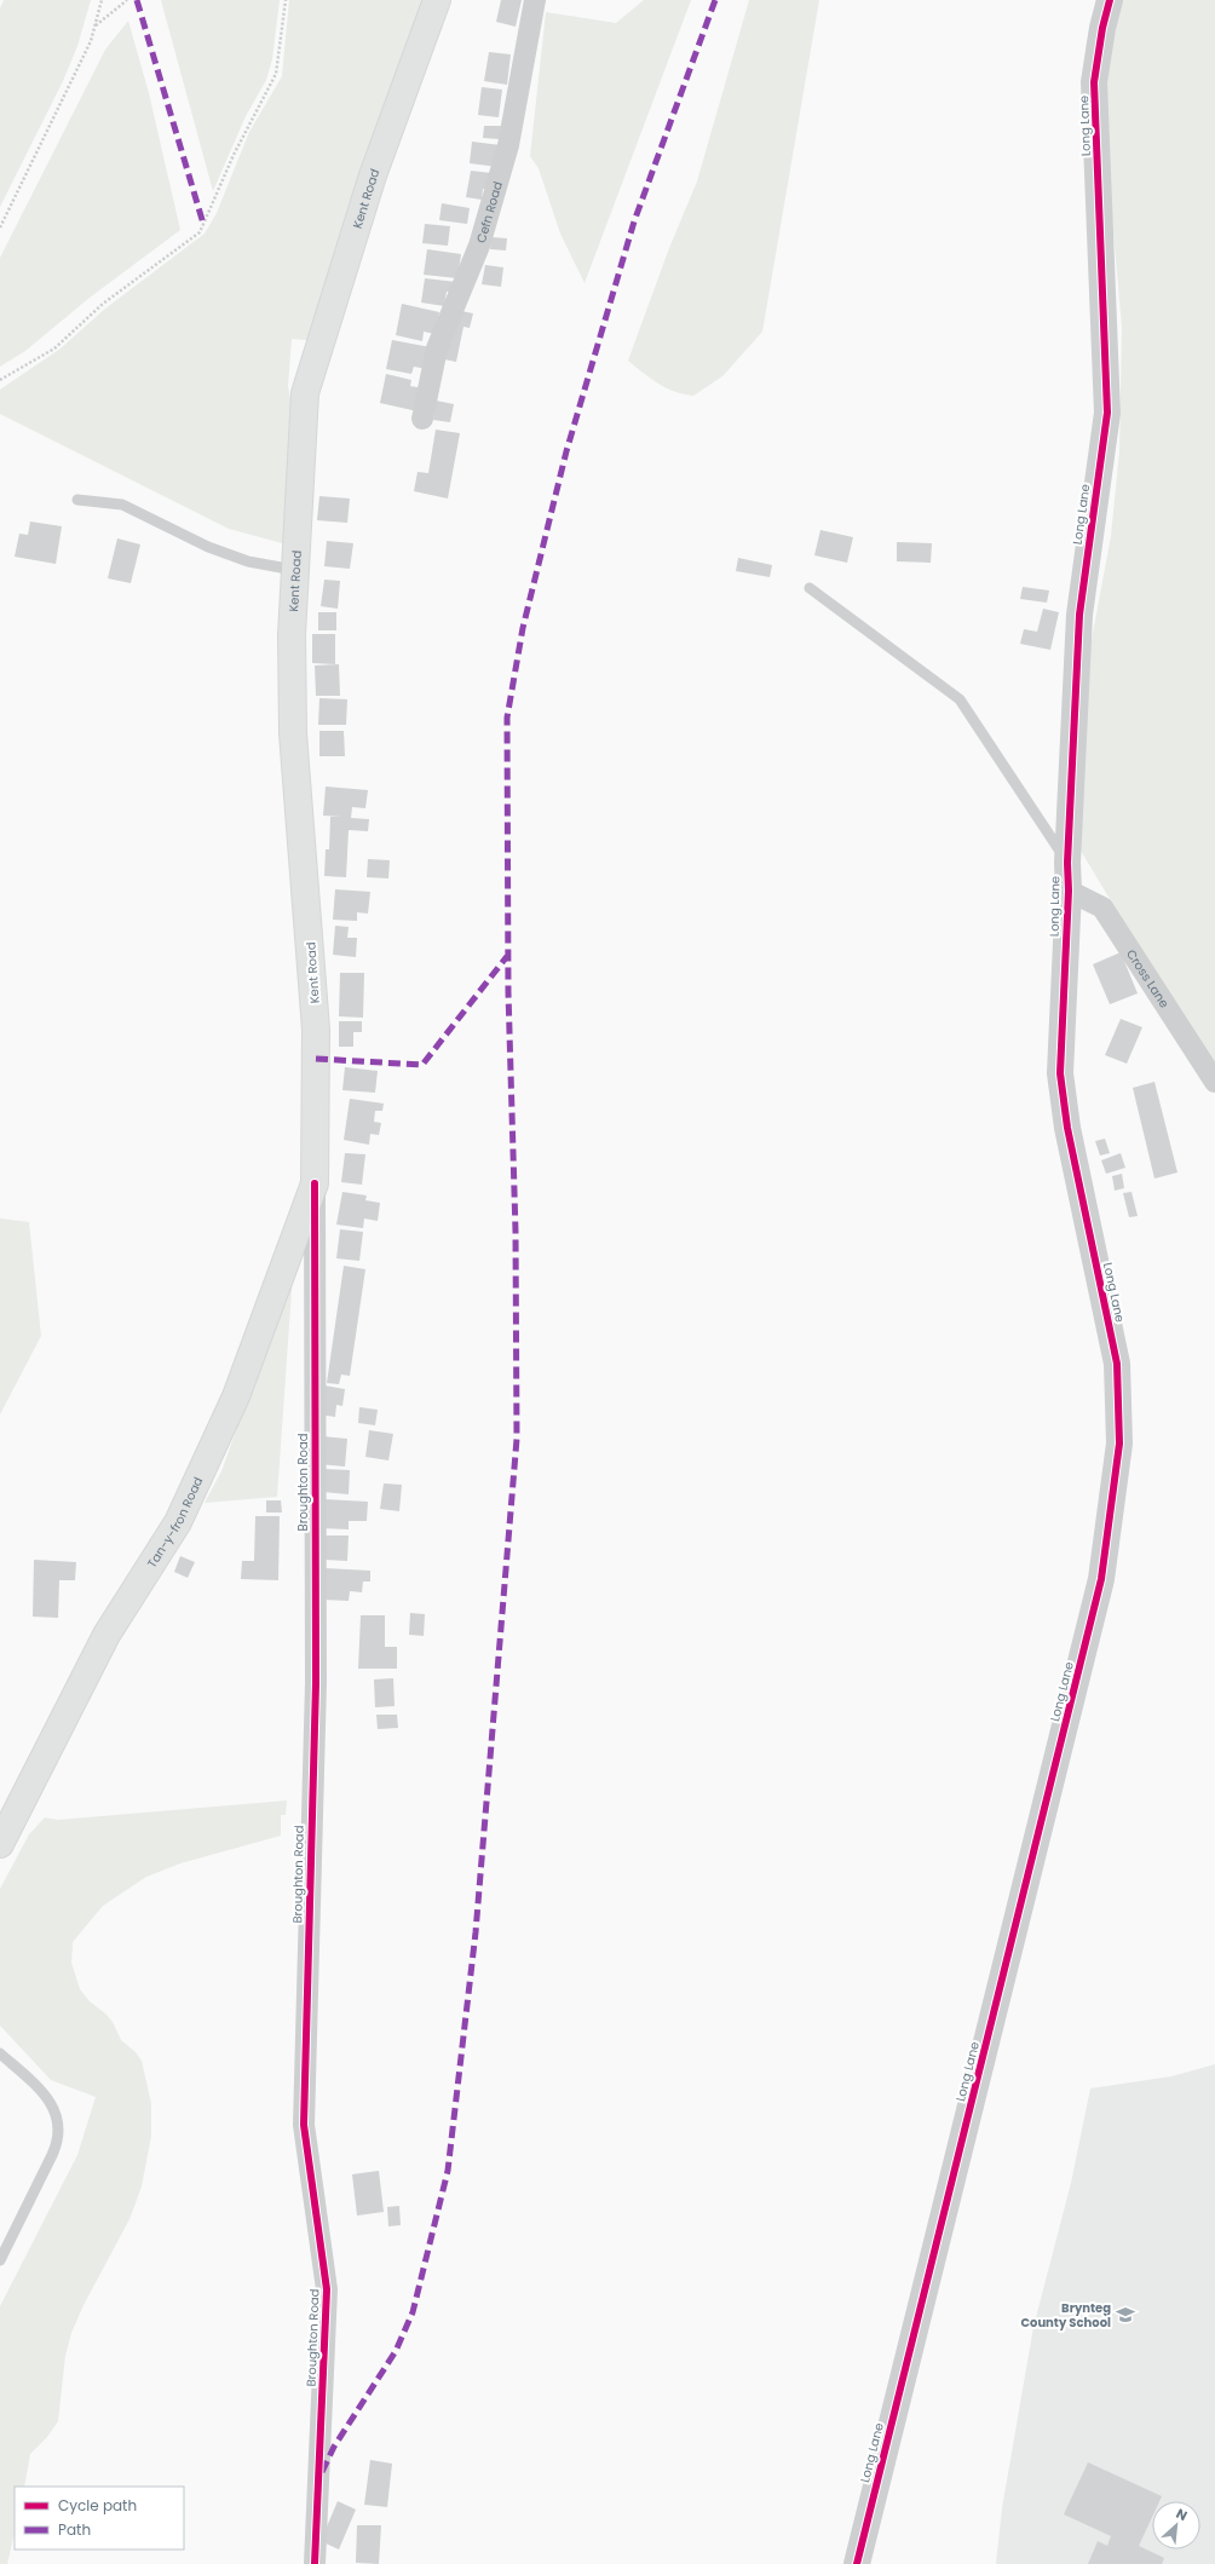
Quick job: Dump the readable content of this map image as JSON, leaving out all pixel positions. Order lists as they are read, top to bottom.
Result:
{
  "streets": {
    "main road": ["Kent Road", "Tan-y-fron Road"],
    "street": [
      "Long Lane",
      "Cefn Road",
      "Cross Lane",
      "Broughton Road"
    ]
  },
  "crossings": [
    ["Long Lane", "Cross Lane"],
    ["Kent Road", "Broughton Road"],
    ["Kent Road", "Tan-y-fron Road"],
    ["Broughton Road", "Tan-y-fron Road"]
  ],
  "places": {
    "school or university": ["Brynteg County School"]
  },
  "legend": ["Cycle path", "Path"],
  "north": "top right"
}
